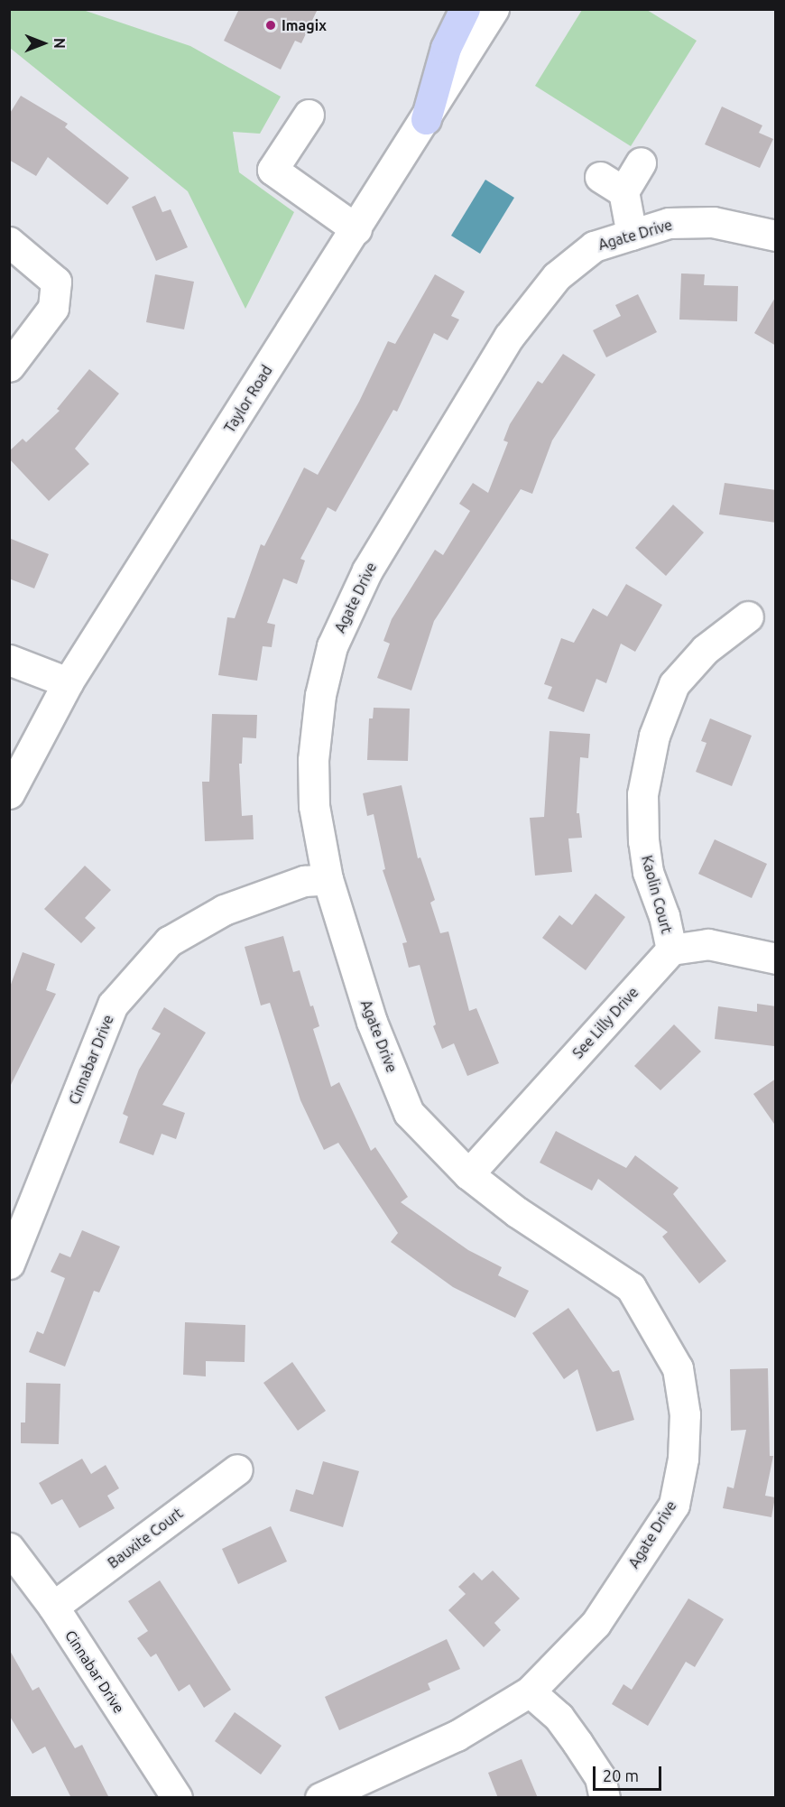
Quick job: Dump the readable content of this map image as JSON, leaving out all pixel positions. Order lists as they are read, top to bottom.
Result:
{
  "streets": {
    "street": [
      "Agate Drive",
      "Taylor Road",
      "Kaolin Court",
      "See Lilly Drive",
      "Cinnabar Drive",
      "Bauxite Court"
    ]
  },
  "crossings": [
    ["Agate Drive", "See Lilly Drive"],
    ["Agate Drive", "Cinnabar Drive"],
    ["Kaolin Court", "See Lilly Drive"],
    ["Cinnabar Drive", "Bauxite Court"]
  ],
  "places": ["Imagix"],
  "scale_bar": "20 m",
  "north": "right"
}
